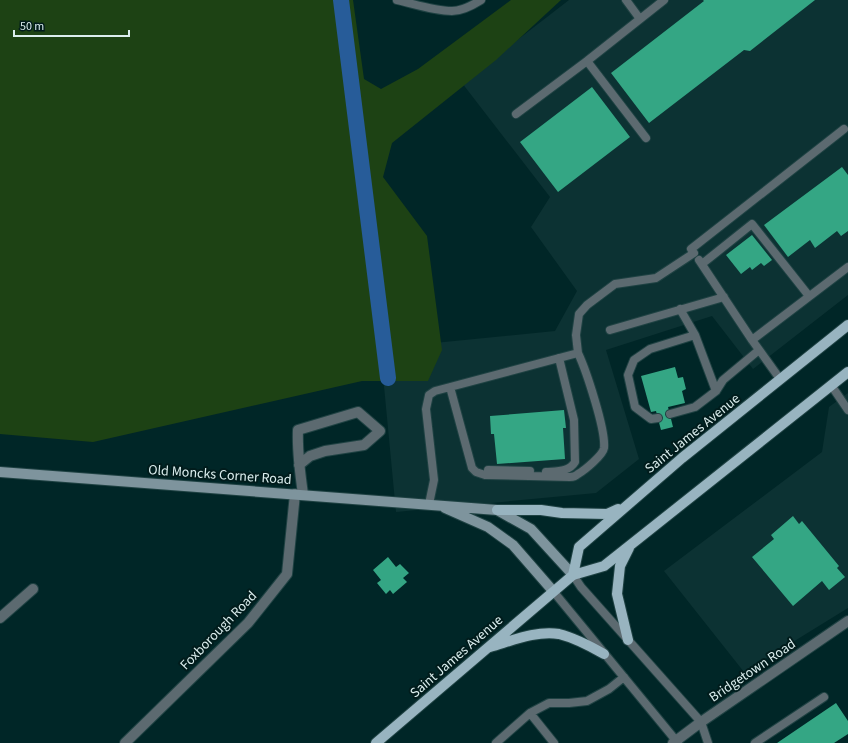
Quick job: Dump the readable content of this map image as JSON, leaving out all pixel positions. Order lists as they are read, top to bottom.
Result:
{
  "streets": {
    "main road": ["Saint James Avenue"],
    "street": ["Old Moncks Corner Road", "Foxborough Road", "Bridgetown Road"]
  },
  "crossings": [
    ["Old Moncks Corner Road", "Foxborough Road"]
  ],
  "scale_bar": "50 m"
}
